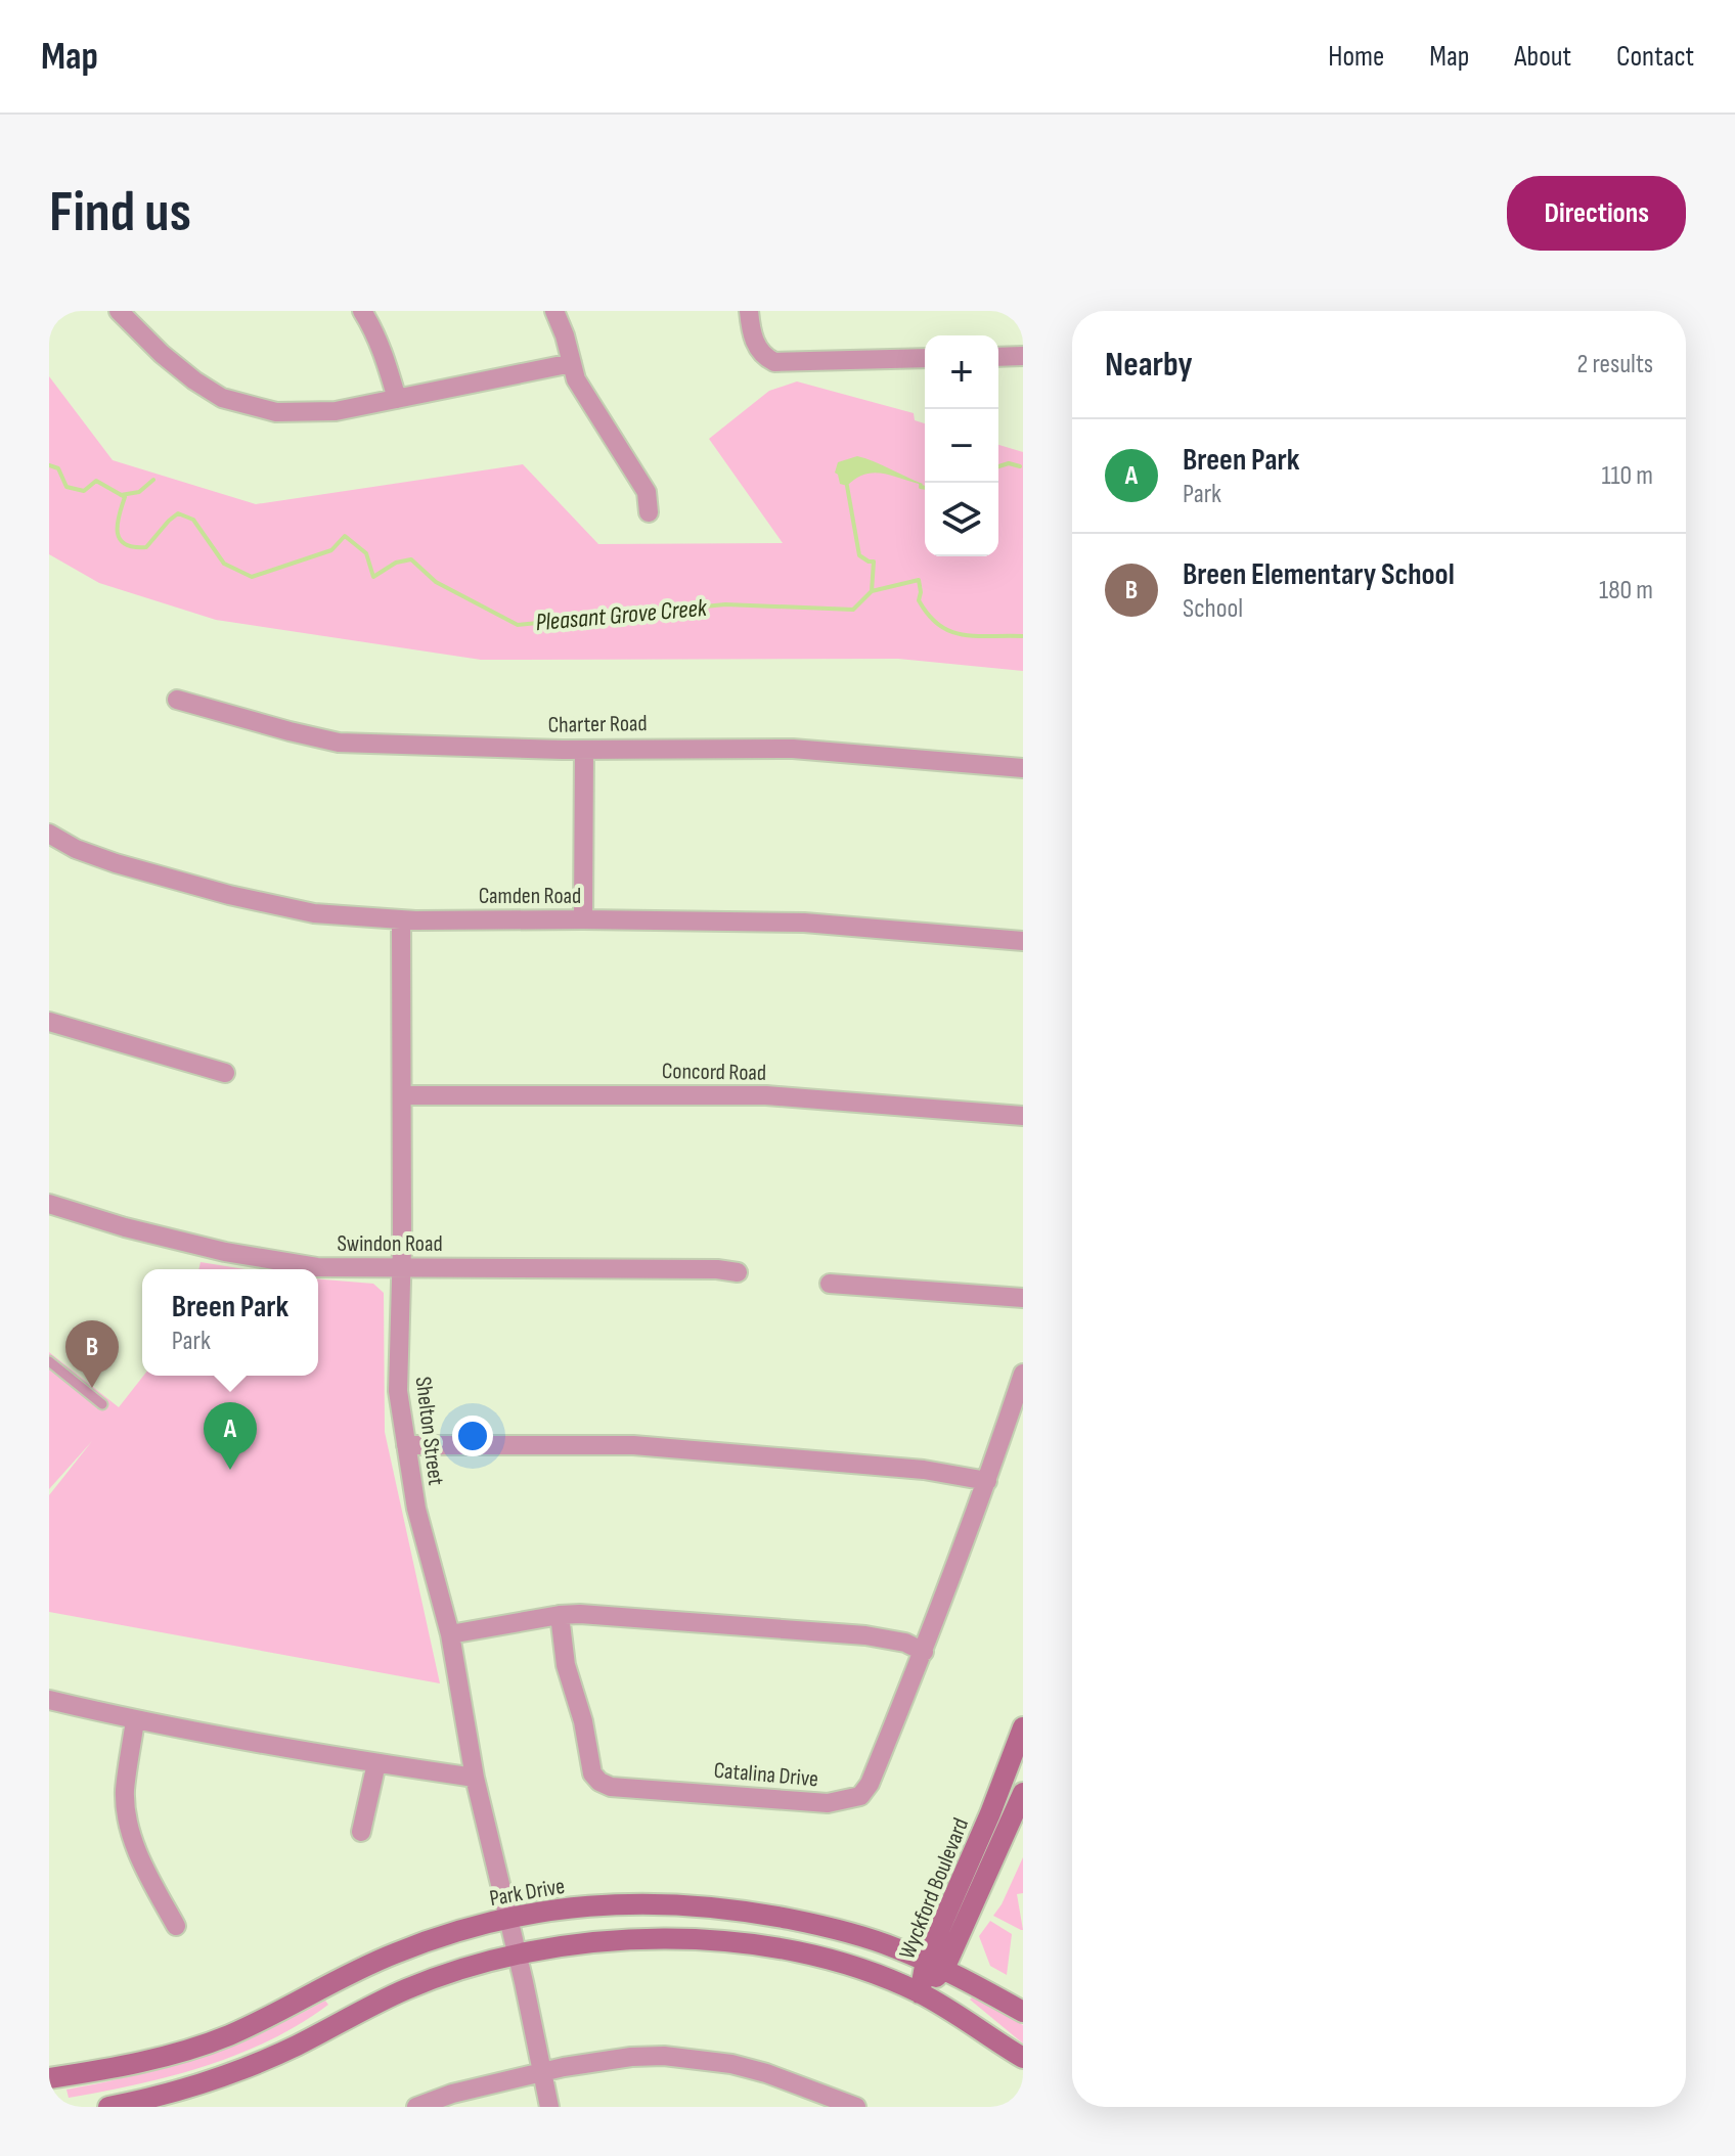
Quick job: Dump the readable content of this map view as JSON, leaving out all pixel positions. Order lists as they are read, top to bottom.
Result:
{
  "streets": {
    "street": [
      "Charter Road",
      "Camden Road",
      "Concord Road",
      "Swindon Road",
      "Shelton Street",
      "Catalina Drive",
      "Wyckford Boulevard",
      "Park Drive"
    ]
  },
  "crossings": [
    ["Camden Road", "Shelton Street"],
    ["Concord Road", "Shelton Street"],
    ["Swindon Road", "Shelton Street"],
    ["Shelton Street", "Park Drive"],
    ["Wyckford Boulevard", "Park Drive"]
  ],
  "water": ["Pleasant Grove Creek"],
  "page": {
    "header": "Map",
    "nav": [
      "Home",
      "Map",
      "About",
      "Contact"
    ],
    "buttons": "Directions",
    "title": "Find us",
    "heading": ["Nearby", "2 results"],
    "map_buttons": ["+", "−"],
    "list": [
      {
        "mark": "A",
        "name": "Breen Park",
        "note": "Park",
        "value": "110 m"
      },
      {
        "mark": "B",
        "name": "Breen Elementary School",
        "note": "School",
        "value": "180 m"
      }
    ],
    "popup": ["Breen Park", "Park"],
    "pins": ["B", "A"]
  }
}
